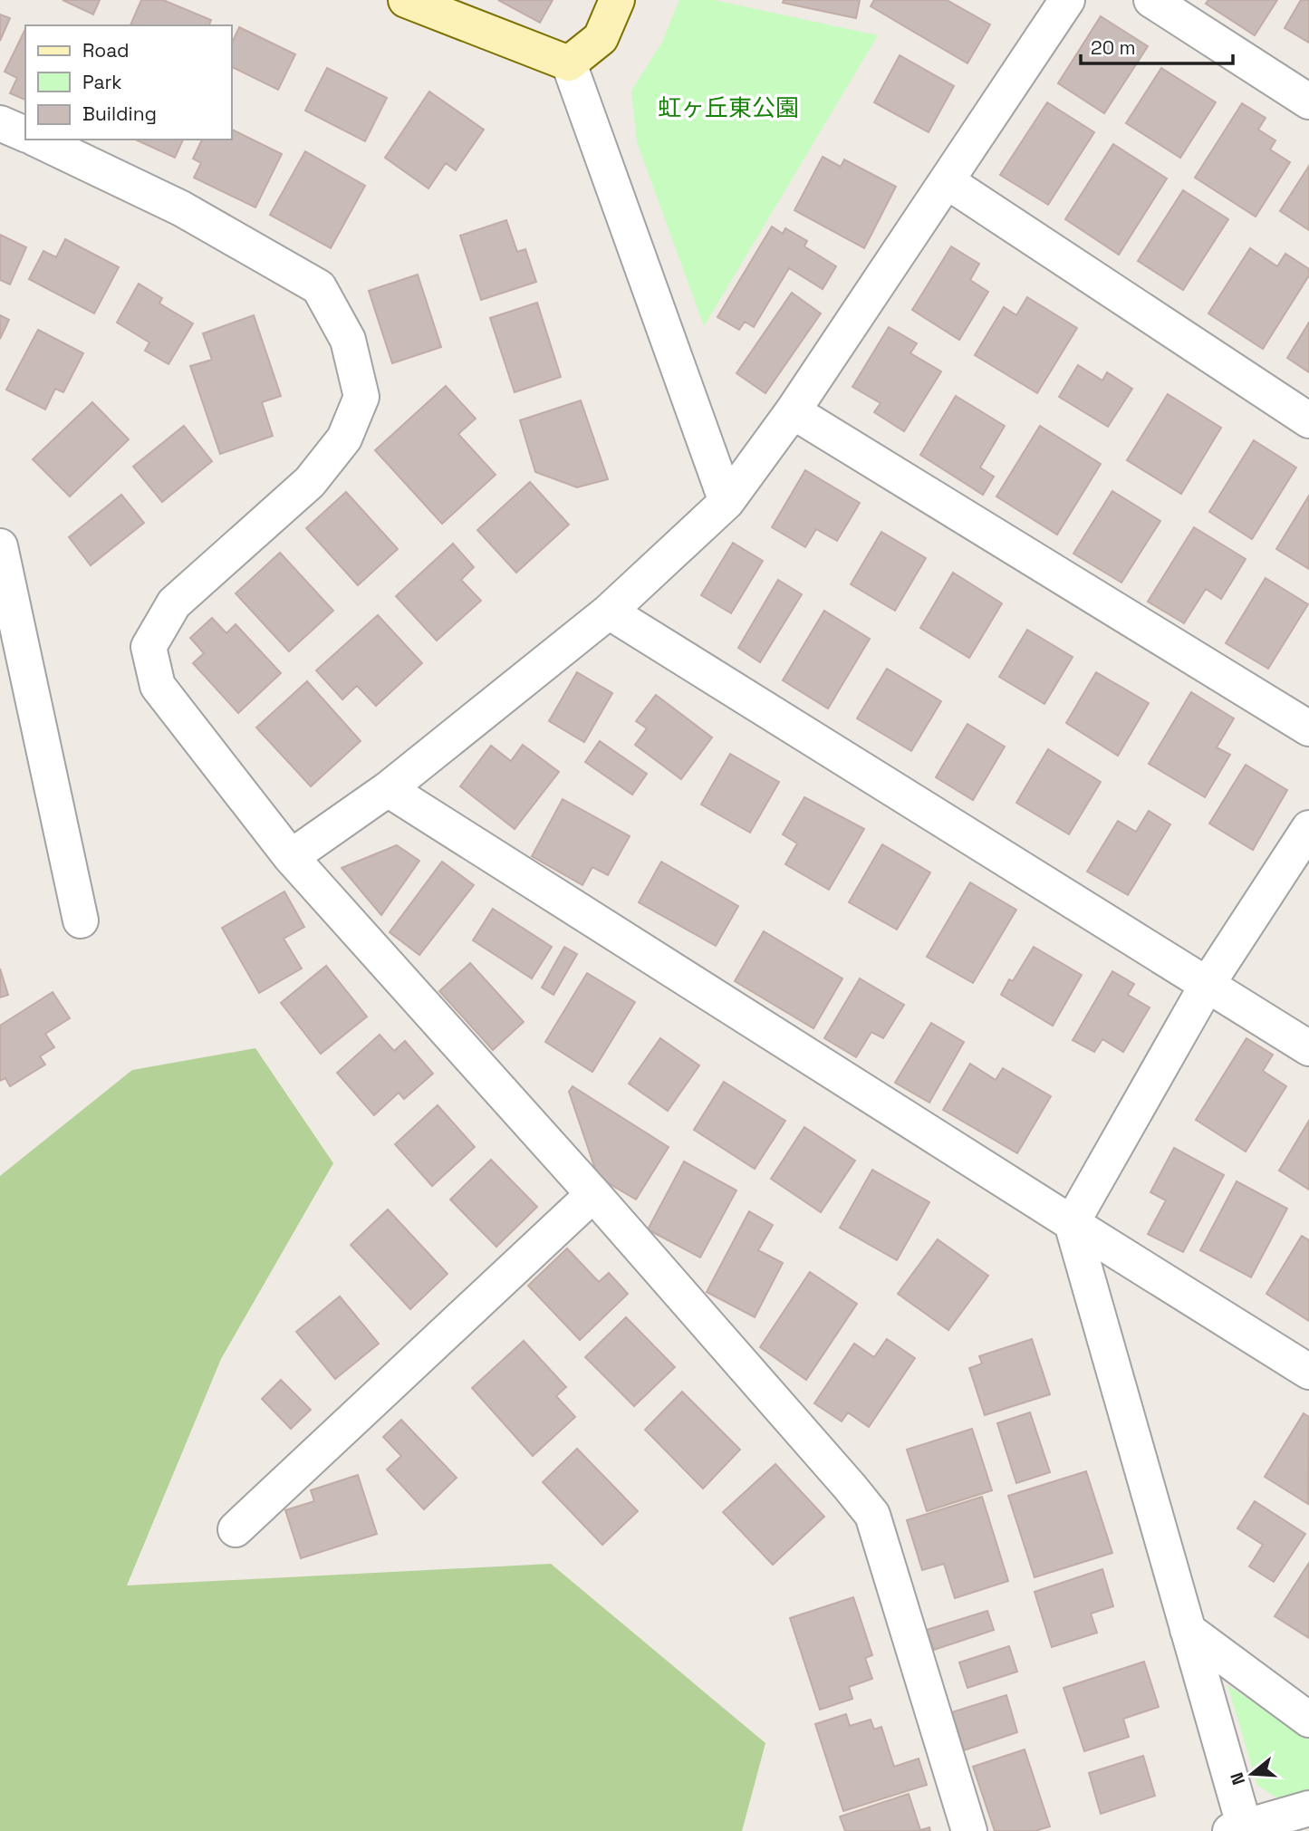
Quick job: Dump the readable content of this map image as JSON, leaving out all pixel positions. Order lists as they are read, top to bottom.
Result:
{
  "parks": ["虹ヶ丘東公園"],
  "legend": ["Road", "Park", "Building"],
  "scale_bar": "20 m",
  "north": "left"
}
